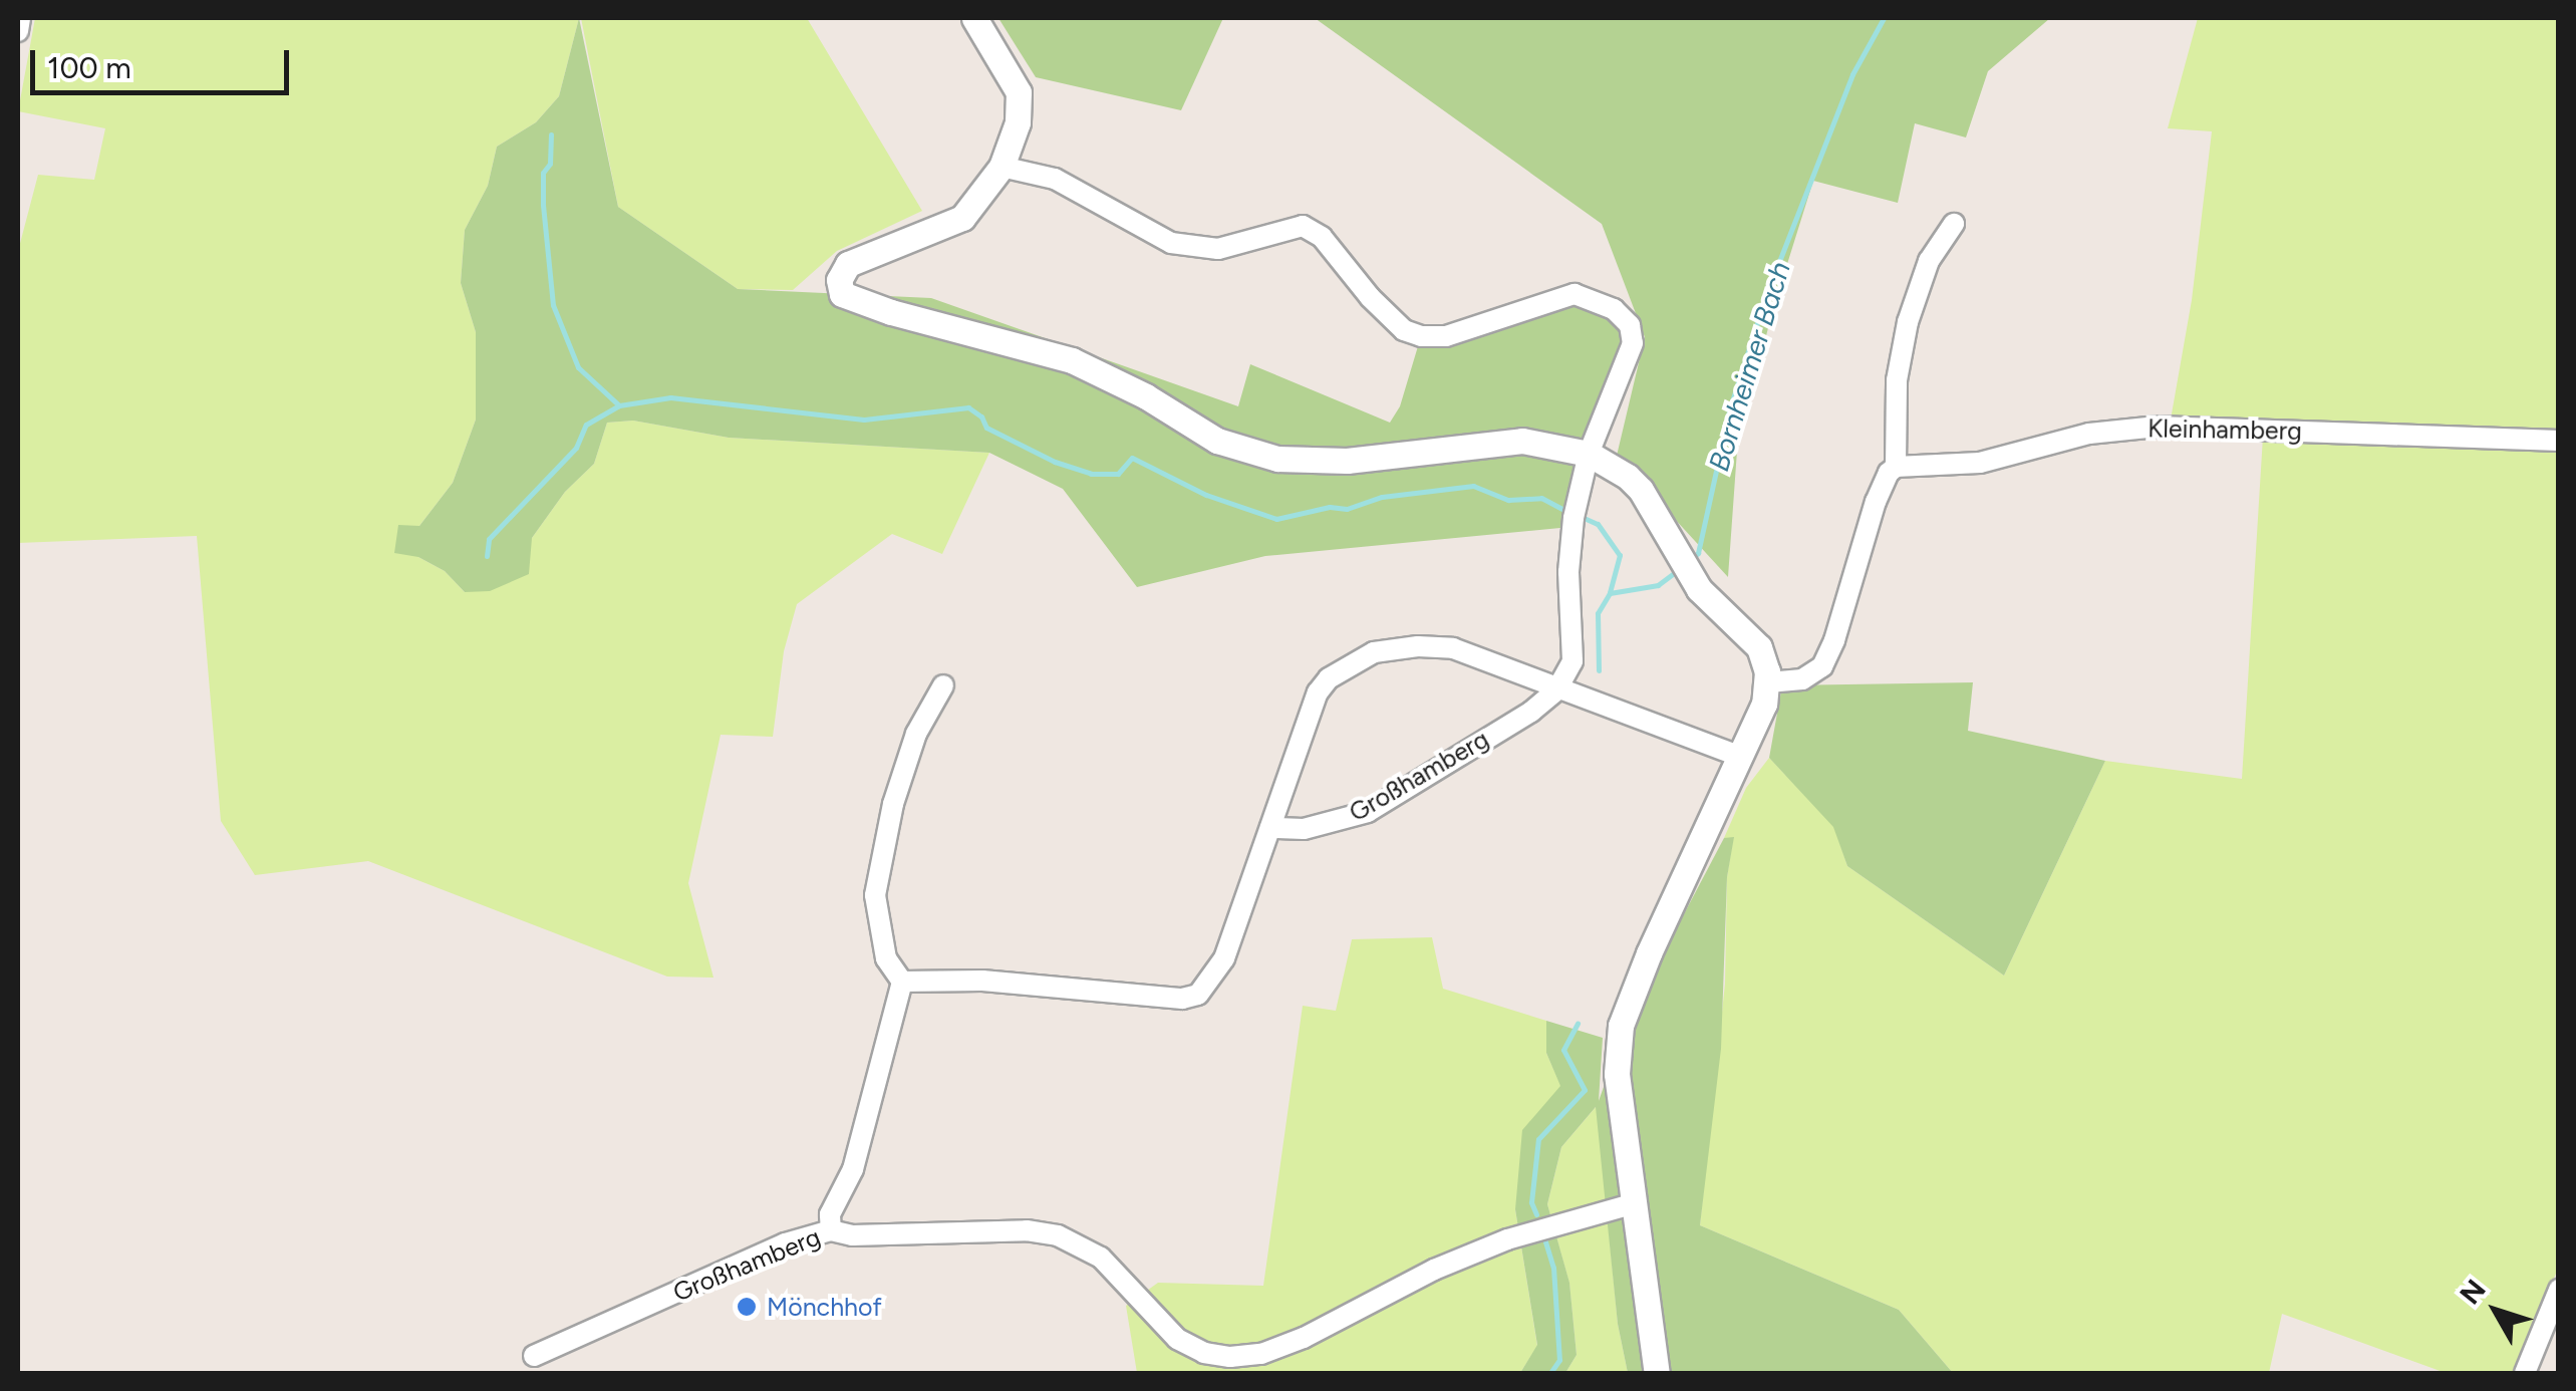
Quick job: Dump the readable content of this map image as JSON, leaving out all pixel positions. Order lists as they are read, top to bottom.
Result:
{
  "streets": {
    "street": ["Kleinhamberg", "Großhamberg"]
  },
  "water": ["Bornheimer Bach"],
  "places": ["Mönchhof"],
  "scale_bar": "100 m",
  "north": "top left"
}
